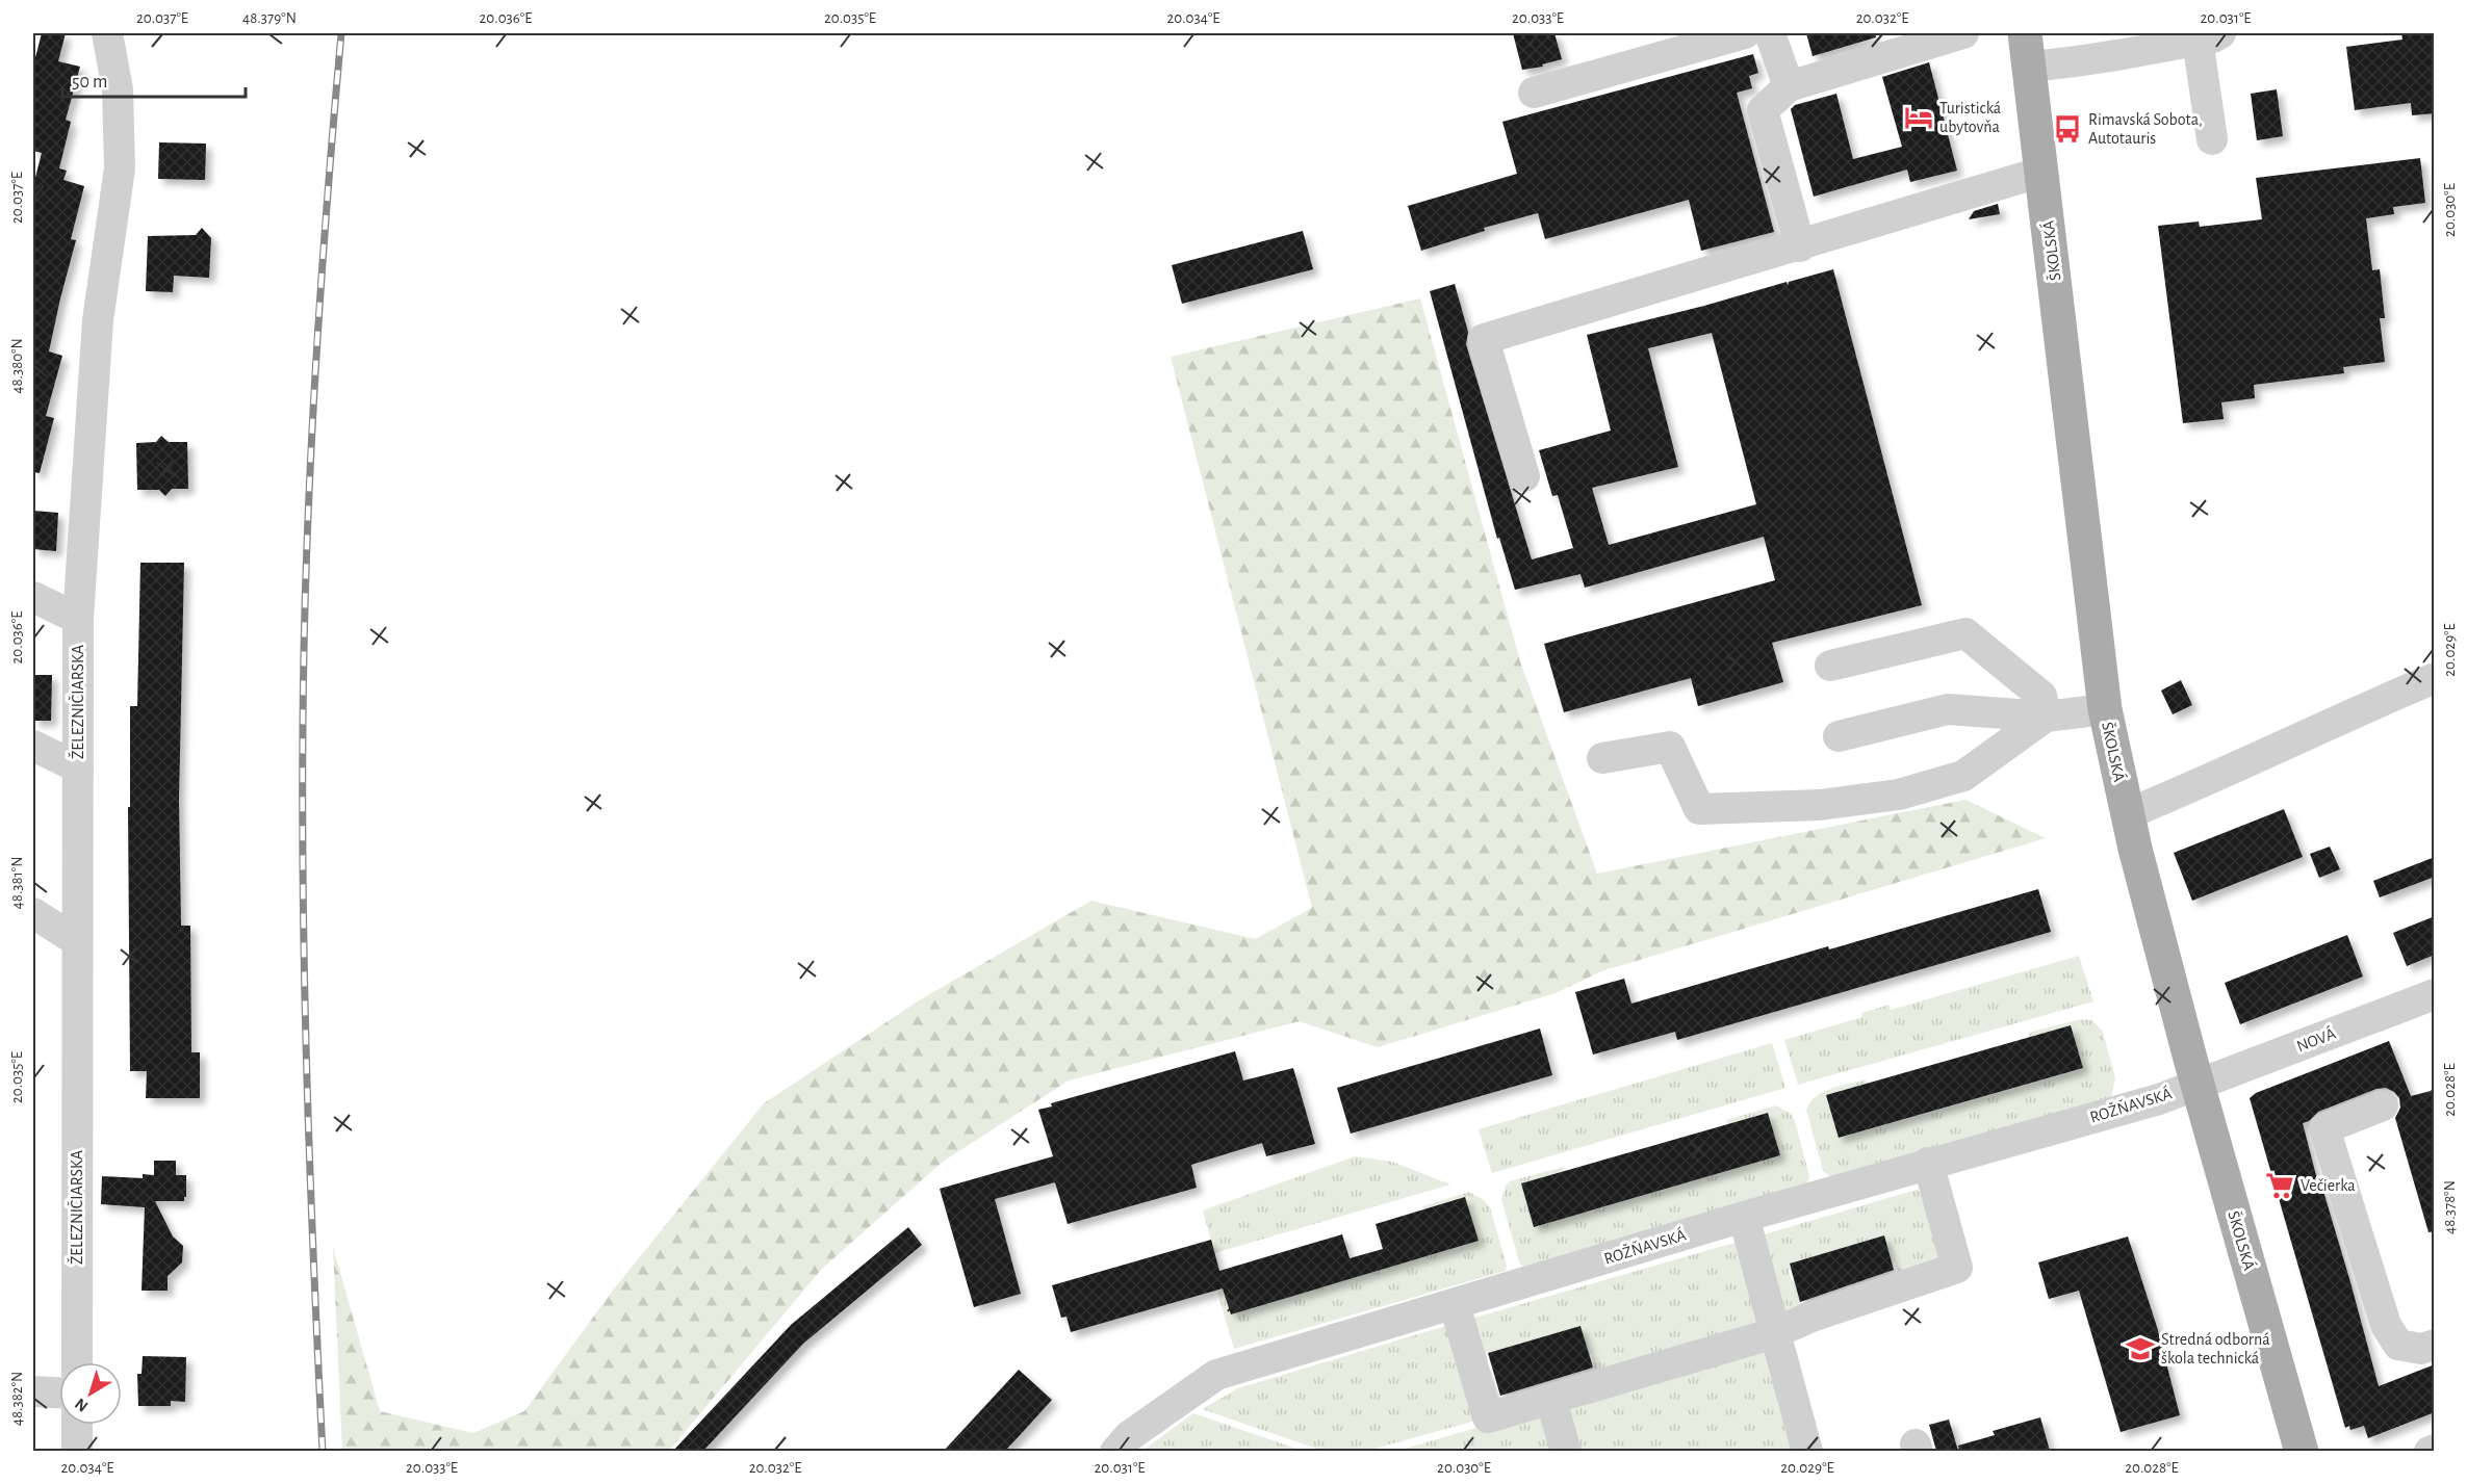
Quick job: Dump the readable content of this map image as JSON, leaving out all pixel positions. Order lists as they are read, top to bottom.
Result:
{
  "streets": {
    "main road": ["ŠKOLSKÁ"],
    "street": ["ŽELEZNIČIARSKA", "NOVÁ", "ROŽŇAVSKÁ"]
  },
  "crossings": [
    ["ŠKOLSKÁ", "NOVÁ"],
    ["ŠKOLSKÁ", "ROŽŇAVSKÁ"],
    ["NOVÁ", "ROŽŇAVSKÁ"]
  ],
  "places": {
    "hotel": ["Turistická ubytovňa"],
    "bus stop": ["Rimavská Sobota, Autotauris"],
    "supermarket": ["Večierka"],
    "school or university": ["Stredná odborná škola technická"]
  },
  "scale_bar": "50 m",
  "north": "bottom left",
  "coordinates": [
    "20.037°E",
    "48.379°N",
    "20.036°E",
    "20.035°E",
    "20.034°E",
    "20.033°E",
    "20.032°E",
    "20.031°E",
    "20.030°E",
    "48.380°N",
    "20.029°E",
    "48.381°N",
    "20.028°E",
    "48.378°N",
    "48.382°N"
  ]
}
